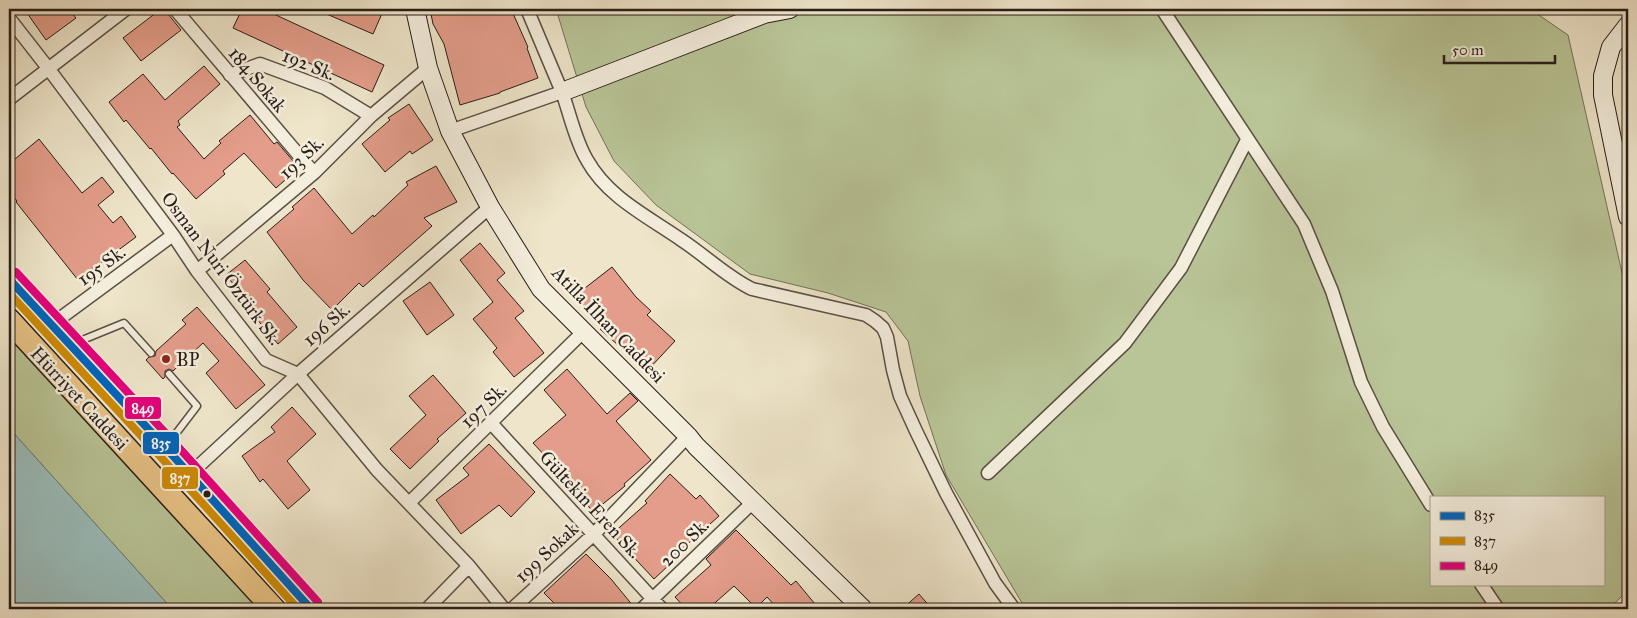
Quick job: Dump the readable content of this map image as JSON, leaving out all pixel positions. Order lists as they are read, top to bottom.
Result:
{
  "streets": {
    "highway": ["Hürriyet Caddesi"],
    "street": [
      "192 Sk.",
      "184 Sokak",
      "193 Sk.",
      "195 Sk.",
      "Osman Nuri Öztürk Sk.",
      "196 Sk.",
      "Atilla İlhan Caddesi",
      "197 Sk.",
      "Gültekin Eren Sk.",
      "200 Sk.",
      "199 Sokak"
    ]
  },
  "crossings": [
    ["192 Sk.", "184 Sokak"],
    ["192 Sk.", "193 Sk."],
    ["184 Sokak", "193 Sk."],
    ["193 Sk.", "Osman Nuri Öztürk Sk."],
    ["193 Sk.", "Atilla İlhan Caddesi"],
    ["195 Sk.", "Osman Nuri Öztürk Sk."],
    ["195 Sk.", "Hürriyet Caddesi"],
    ["Osman Nuri Öztürk Sk.", "196 Sk."],
    ["Osman Nuri Öztürk Sk.", "197 Sk."],
    ["196 Sk.", "Atilla İlhan Caddesi"],
    ["196 Sk.", "Hürriyet Caddesi"],
    ["Atilla İlhan Caddesi", "197 Sk."],
    ["Atilla İlhan Caddesi", "200 Sk."],
    ["Atilla İlhan Caddesi", "199 Sokak"],
    ["197 Sk.", "Gültekin Eren Sk."],
    ["Gültekin Eren Sk.", "200 Sk."],
    ["Gültekin Eren Sk.", "199 Sokak"]
  ],
  "places": ["BP"],
  "lines": ["transit line 849", "transit line 835", "transit line 837"],
  "legend": ["835", "837", "849"],
  "scale_bar": "50 m"
}
